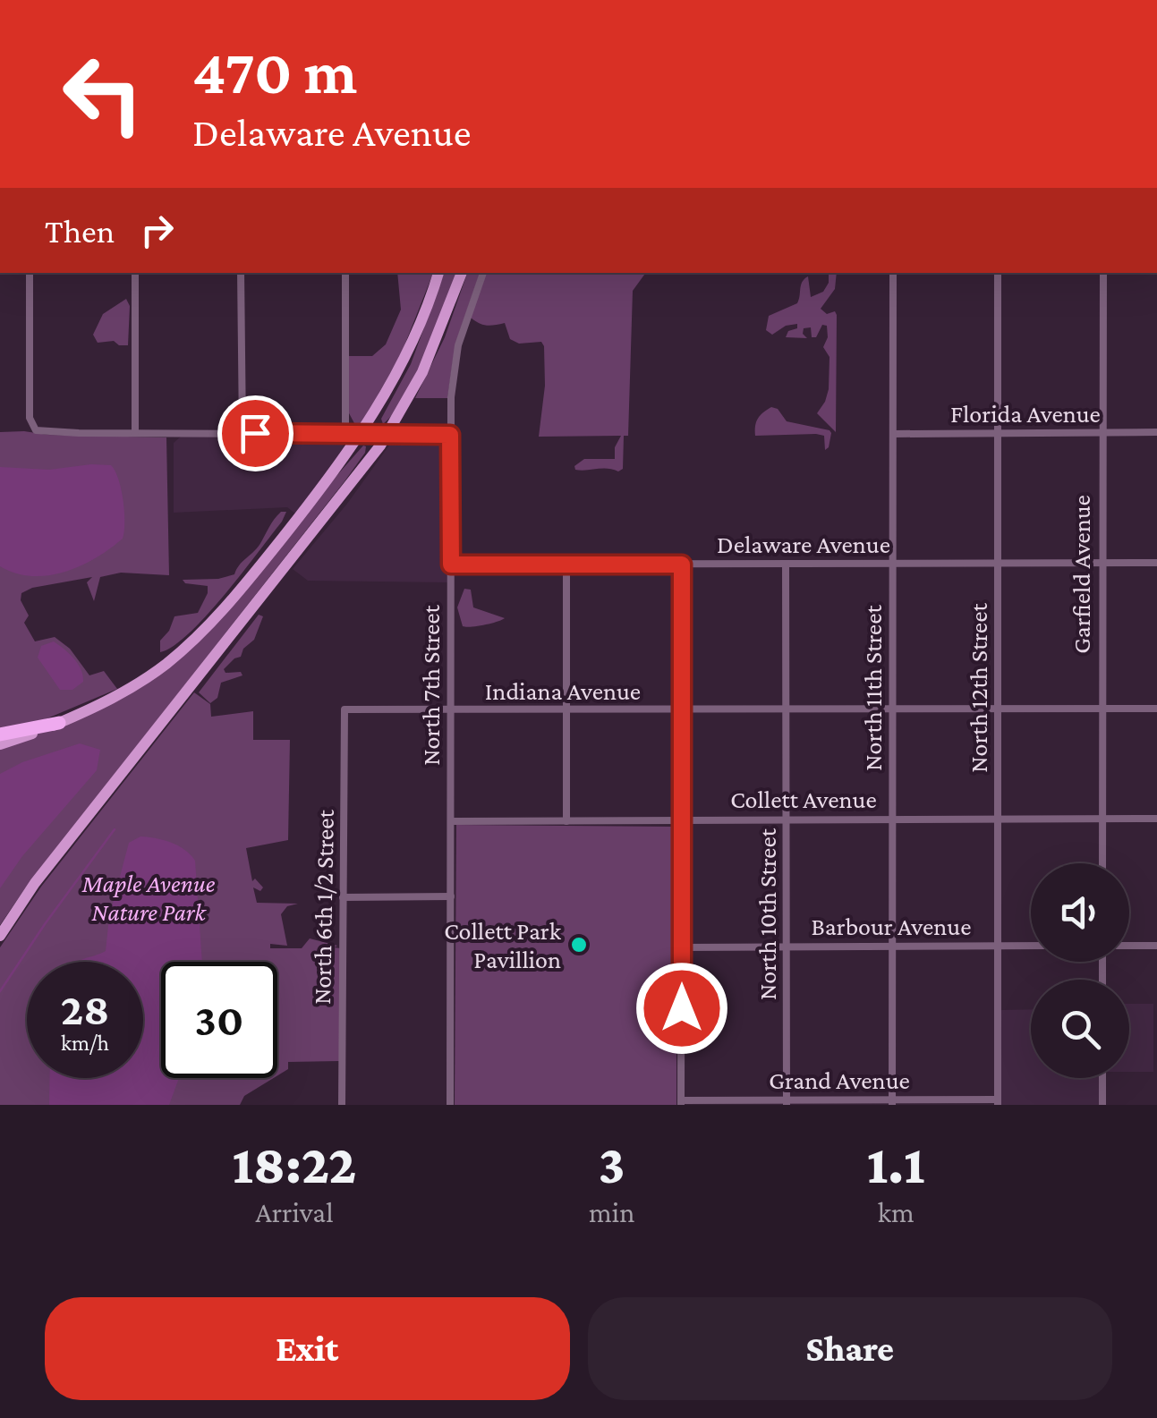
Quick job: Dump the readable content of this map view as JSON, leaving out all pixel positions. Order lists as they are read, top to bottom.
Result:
{
  "streets": {
    "street": [
      "Florida Avenue",
      "Delaware Avenue",
      "Garfield Avenue",
      "North 7th Street",
      "North 11th Street",
      "North 12th Street",
      "Indiana Avenue",
      "Collett Avenue",
      "North 6th 1/2 Street",
      "North 10th Street",
      "Barbour Avenue",
      "Grand Avenue"
    ]
  },
  "crossings": [
    ["Florida Avenue", "Garfield Avenue"],
    ["Florida Avenue", "North 11th Street"],
    ["Florida Avenue", "North 12th Street"],
    ["Delaware Avenue", "Garfield Avenue"],
    ["Delaware Avenue", "North 7th Street"],
    ["Delaware Avenue", "North 11th Street"],
    ["Delaware Avenue", "North 12th Street"],
    ["Delaware Avenue", "North 10th Street"],
    ["Garfield Avenue", "Indiana Avenue"],
    ["Garfield Avenue", "Collett Avenue"],
    ["North 7th Street", "Indiana Avenue"],
    ["North 7th Street", "Collett Avenue"],
    ["North 11th Street", "Indiana Avenue"],
    ["North 11th Street", "Collett Avenue"],
    ["North 11th Street", "Barbour Avenue"],
    ["North 11th Street", "Grand Avenue"],
    ["North 12th Street", "Indiana Avenue"],
    ["North 12th Street", "Collett Avenue"],
    ["North 12th Street", "Barbour Avenue"],
    ["North 12th Street", "Grand Avenue"],
    ["Indiana Avenue", "North 6th 1/2 Street"],
    ["Indiana Avenue", "North 10th Street"],
    ["Collett Avenue", "North 10th Street"],
    ["North 10th Street", "Barbour Avenue"],
    ["North 10th Street", "Grand Avenue"]
  ],
  "parks": ["Maple Avenue Nature Park"],
  "places": ["Collett Park Pavillion"],
  "page": {
    "turn": ["470 m", "Delaware Avenue"],
    "then": "Then",
    "speed": "28 km/h",
    "limit": "30",
    "eta": [
      "18:22",
      "Arrival",
      "3",
      "min",
      "1.1",
      "km"
    ],
    "buttons": ["Exit", "Share"]
  }
}
